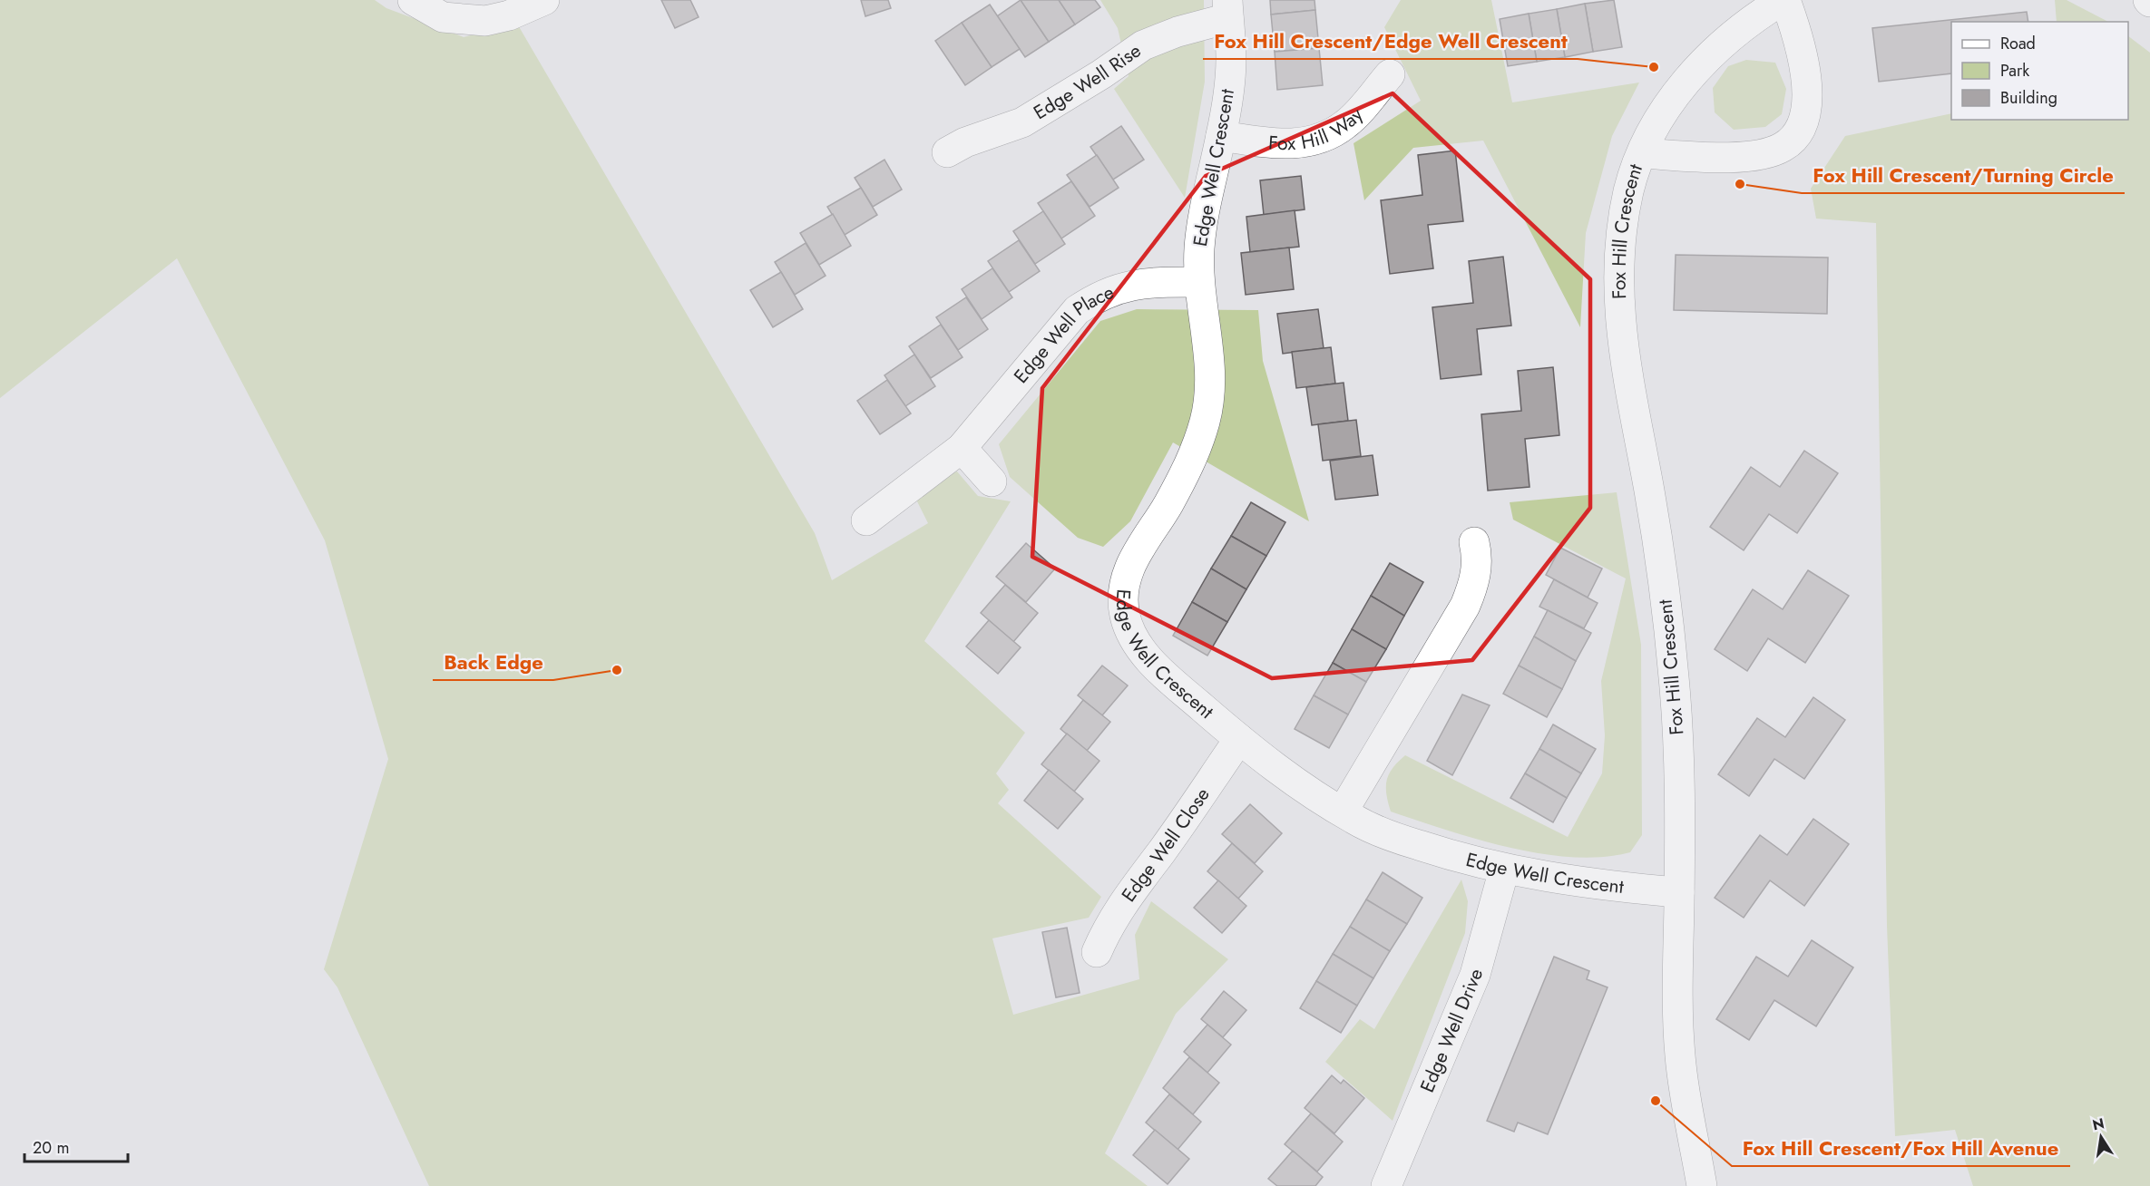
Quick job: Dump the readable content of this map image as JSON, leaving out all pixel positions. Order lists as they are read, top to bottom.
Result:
{
  "streets": {
    "street": [
      "Edge Well Rise",
      "Fox Hill Way",
      "Edge Well Crescent",
      "Fox Hill Crescent",
      "Edge Well Place",
      "Edge Well Close",
      "Edge Well Drive"
    ]
  },
  "crossings": [
    ["Edge Well Rise", "Edge Well Crescent"],
    ["Fox Hill Way", "Edge Well Crescent"],
    ["Edge Well Crescent", "Fox Hill Crescent"],
    ["Edge Well Crescent", "Edge Well Place"],
    ["Edge Well Crescent", "Edge Well Close"],
    ["Edge Well Crescent", "Edge Well Drive"]
  ],
  "places": [
    "Fox Hill Crescent/Edge Well Crescent",
    "Fox Hill Crescent/Turning Circle",
    "Back Edge",
    "Fox Hill Crescent/Fox Hill Avenue"
  ],
  "legend": ["Road", "Park", "Building"],
  "scale_bar": "20 m",
  "north": "top"
}
